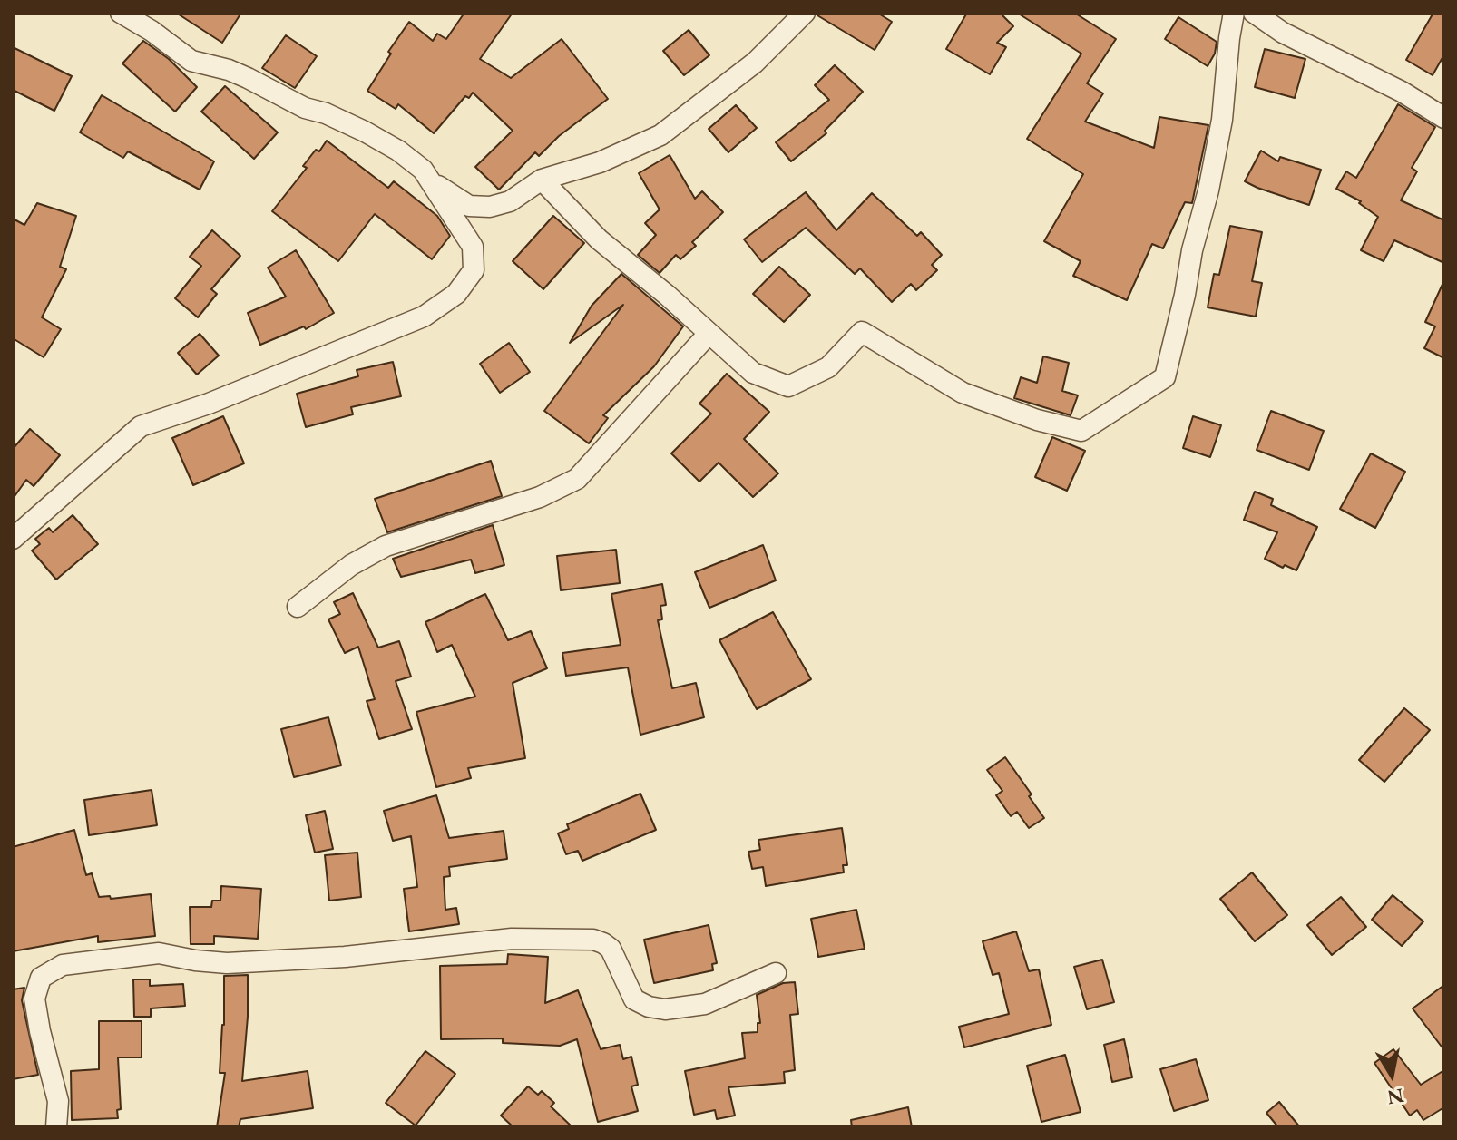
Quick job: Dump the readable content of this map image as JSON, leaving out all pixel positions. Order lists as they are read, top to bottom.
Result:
{
  "north": "bottom"
}
